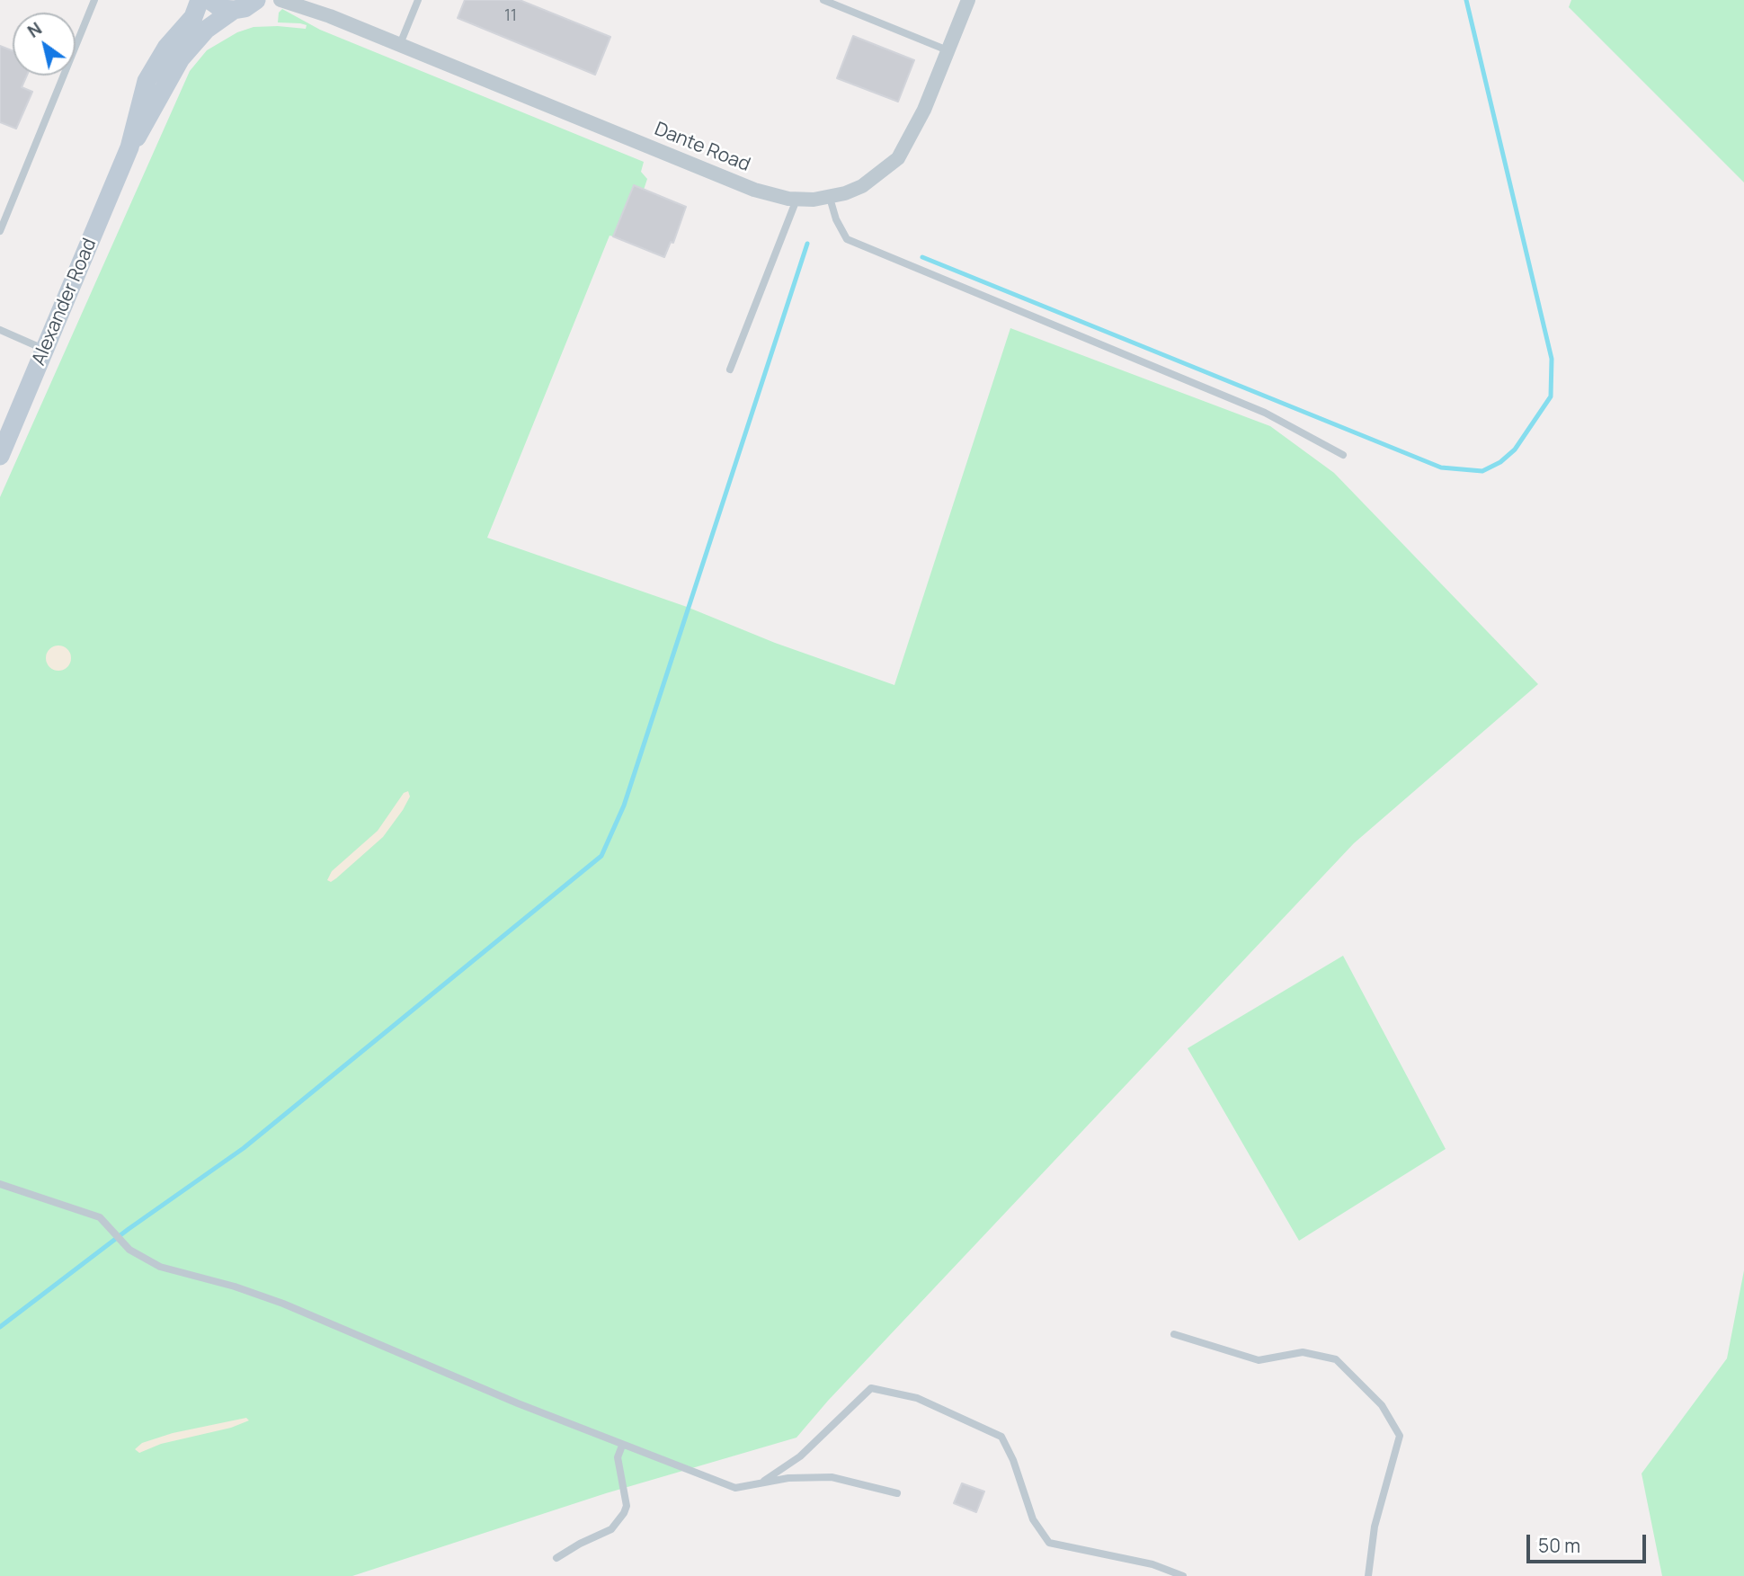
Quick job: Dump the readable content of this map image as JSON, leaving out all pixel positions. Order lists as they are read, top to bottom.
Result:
{
  "streets": {
    "street": ["Dante Road", "Alexander Road"]
  },
  "house_numbers": ["11"],
  "scale_bar": "50 m",
  "north": "top left"
}
